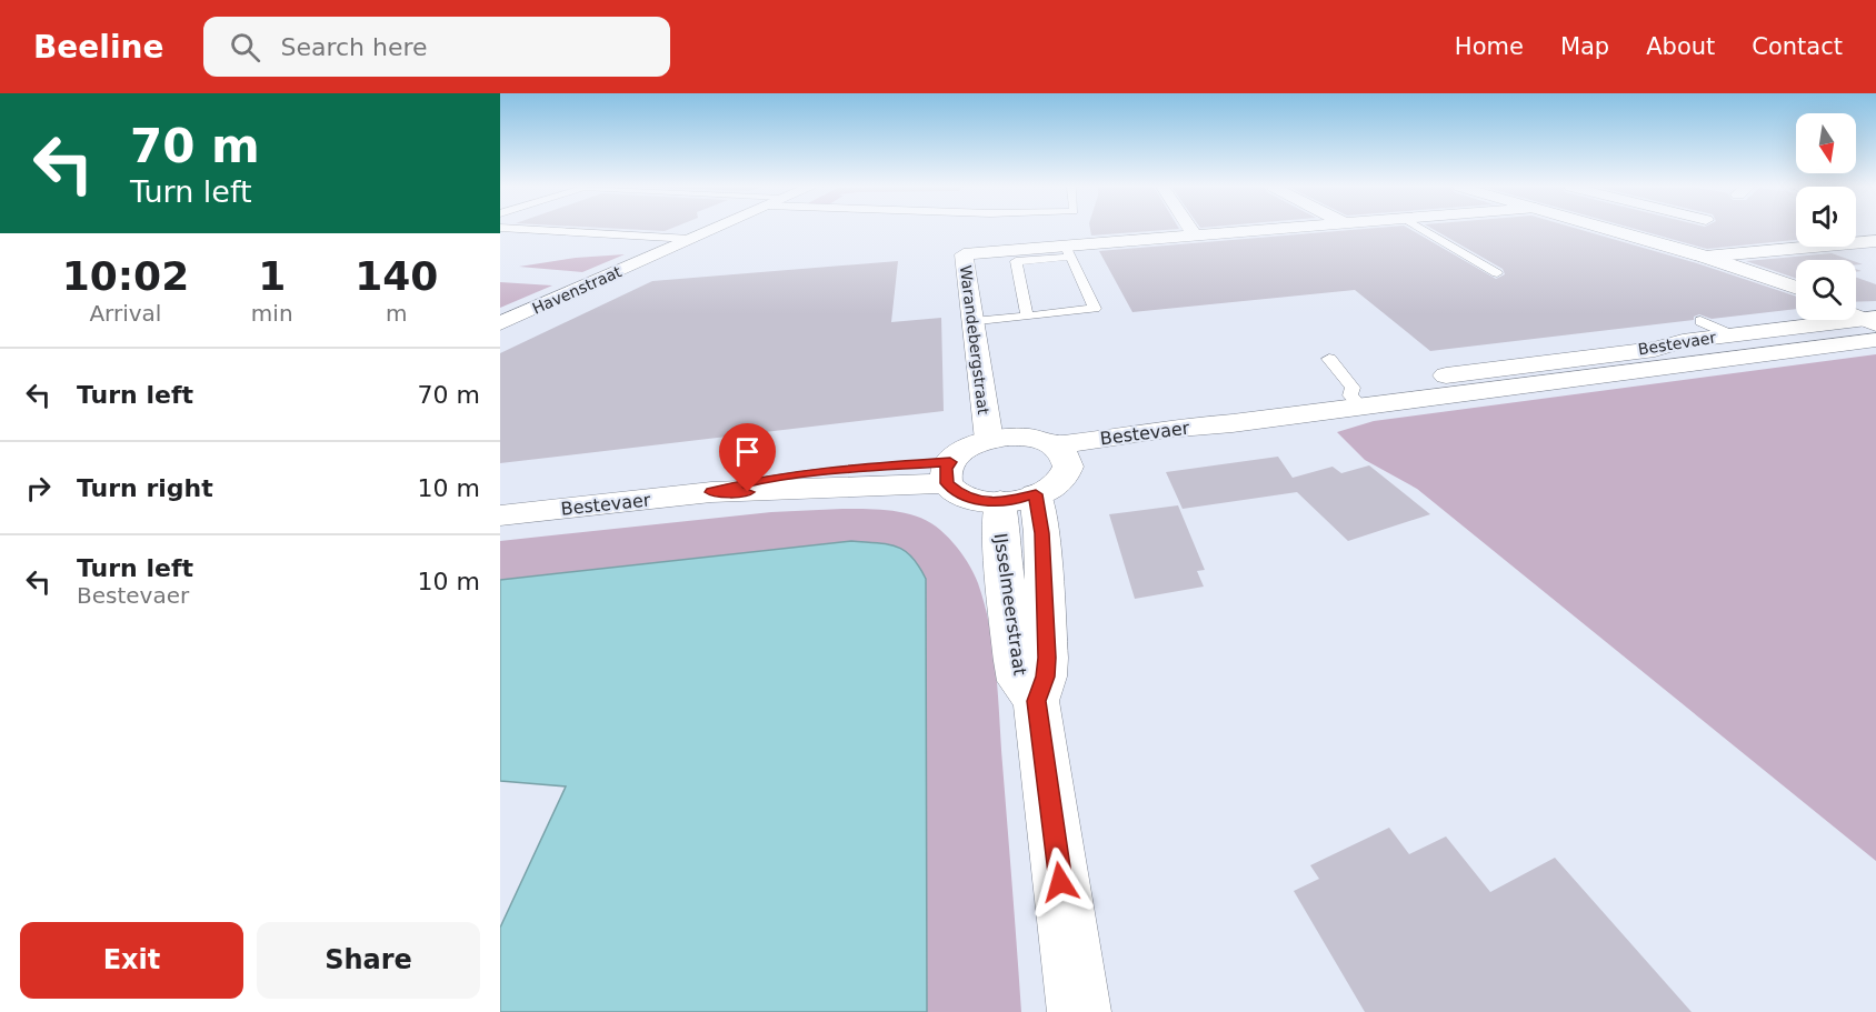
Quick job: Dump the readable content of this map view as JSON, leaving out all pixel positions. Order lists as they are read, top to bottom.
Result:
{
  "streets": {
    "street": [
      "Havenstraat",
      "Warandebergstraat",
      "Bestevaer",
      "IJsselmeerstraat"
    ]
  },
  "north": "bottom",
  "page": {
    "header": "Beeline",
    "search": "Search here",
    "nav": [
      "Home",
      "Map",
      "About",
      "Contact"
    ],
    "turn": ["70 m", "Turn left"],
    "eta": [
      "10:02",
      "Arrival",
      "1",
      "min",
      "140",
      "m"
    ],
    "list": [
      {
        "name": "Turn left",
        "value": "70 m"
      },
      {
        "name": "Turn right",
        "value": "10 m"
      },
      {
        "name": "Turn left",
        "note": "Bestevaer",
        "value": "10 m"
      }
    ],
    "buttons": ["Exit", "Share"]
  }
}
